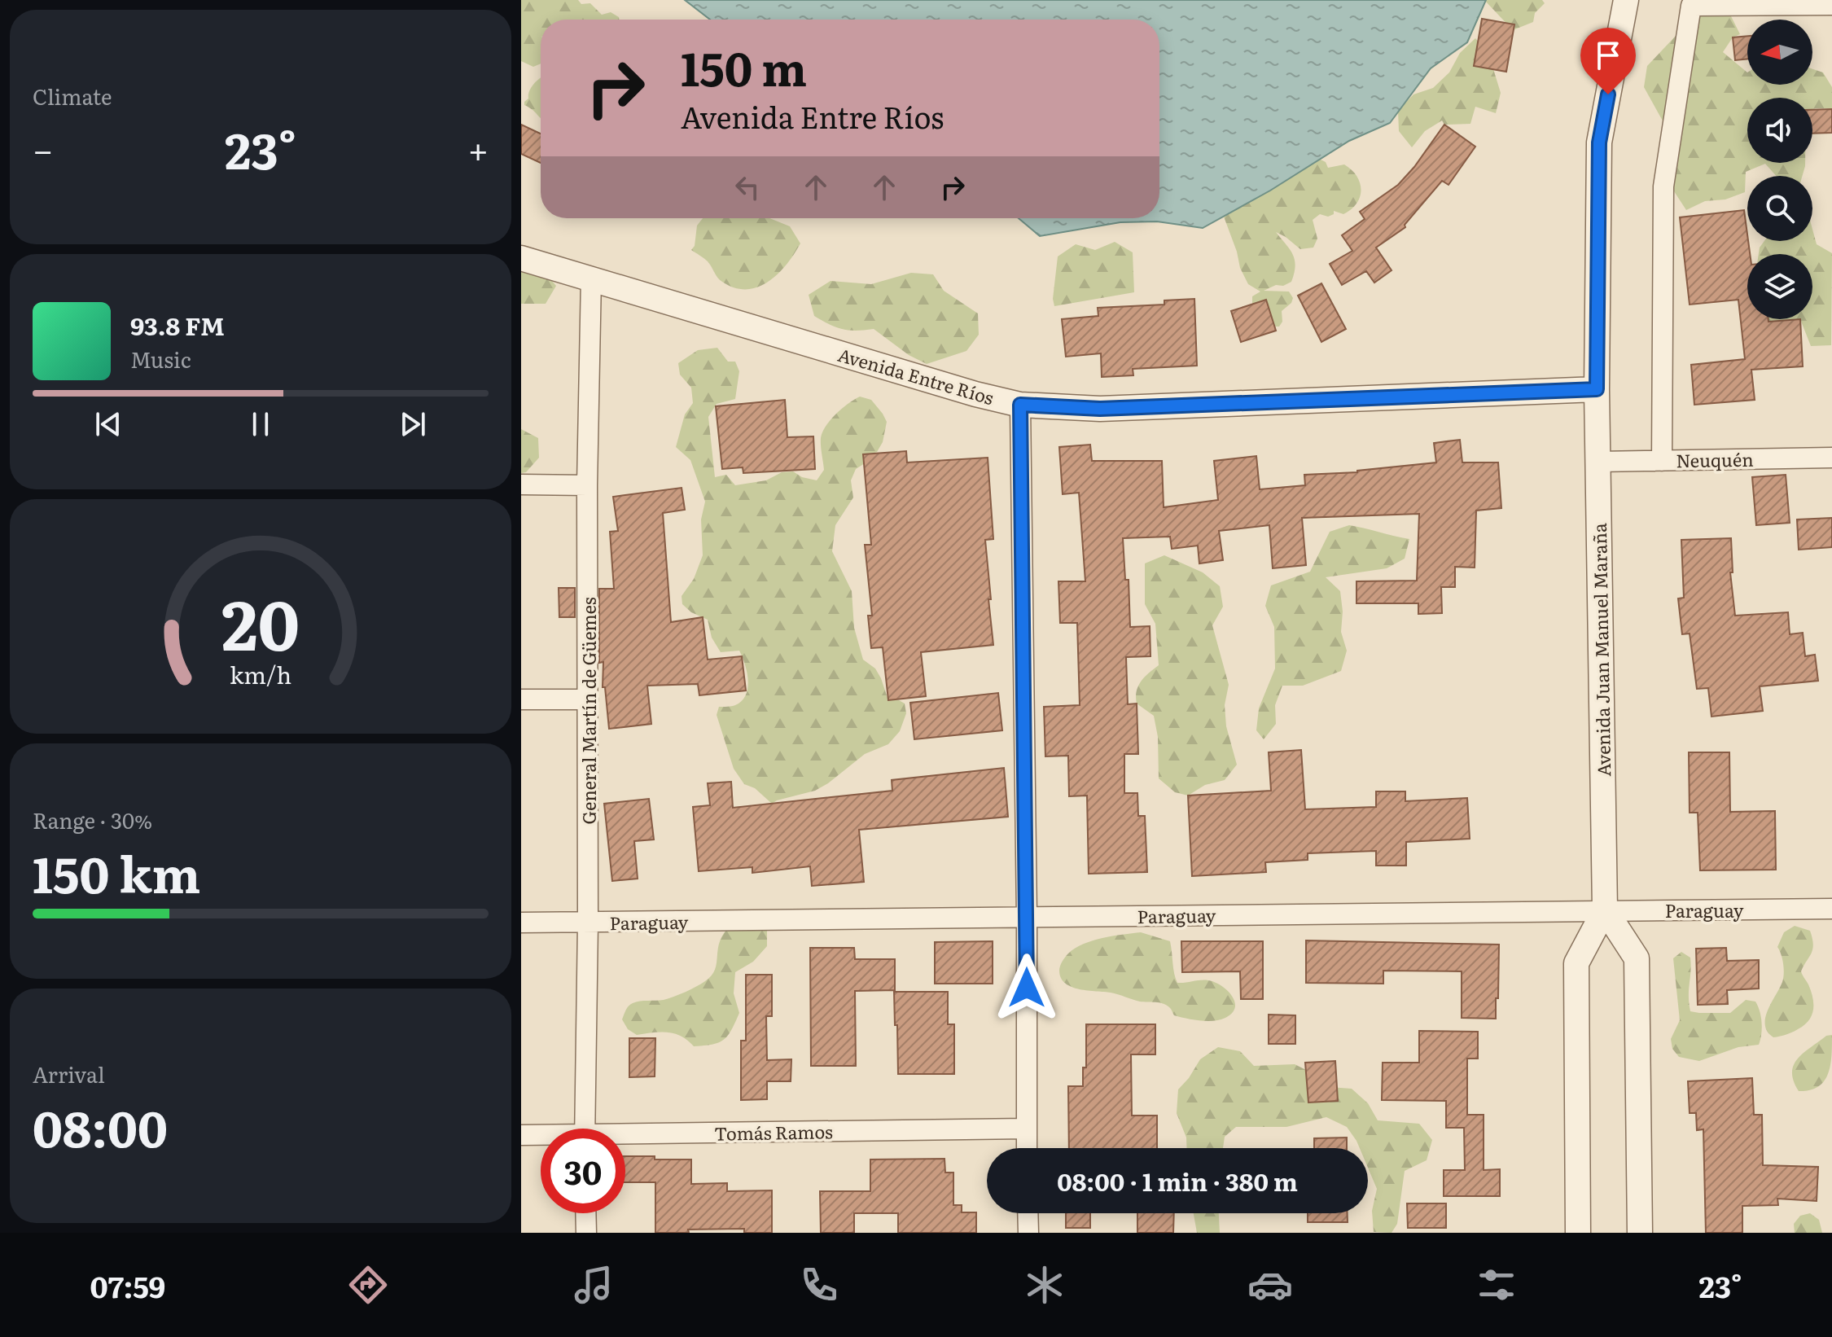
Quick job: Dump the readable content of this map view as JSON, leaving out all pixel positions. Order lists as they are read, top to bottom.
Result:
{
  "streets": {
    "street": [
      "Avenida Entre Ríos",
      "Neuquén",
      "Avenida Juan Manuel Maraña",
      "General Martín de Güemes",
      "Paraguay",
      "Tomás Ramos"
    ]
  },
  "crossings": [
    ["Avenida Entre Ríos", "Avenida Juan Manuel Maraña"],
    ["Avenida Entre Ríos", "General Martín de Güemes"],
    ["Neuquén", "Avenida Juan Manuel Maraña"],
    ["Avenida Juan Manuel Maraña", "Paraguay"],
    ["General Martín de Güemes", "Paraguay"]
  ],
  "north": "left",
  "page": {
    "tile": [
      "Climate",
      ["Range · 30%", "150 km"],
      ["Arrival", "08:00"]
    ],
    "turn": ["150 m", "Avenida Entre Ríos"],
    "heat": ["−", "23°", "+"],
    "song": ["93.8 FM", "Music"],
    "limit": "30",
    "trip": "08:00 · 1 min · 380 m",
    "tabs": ["07:59", "23°"],
    "gauge": ["20", "km/h"]
  }
}
